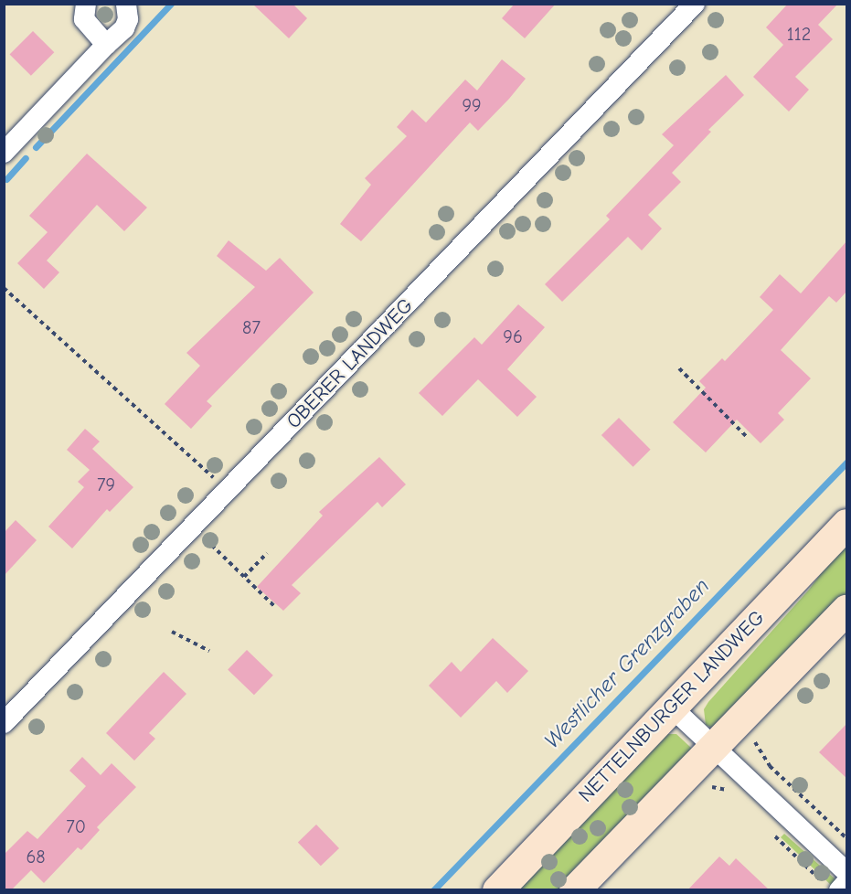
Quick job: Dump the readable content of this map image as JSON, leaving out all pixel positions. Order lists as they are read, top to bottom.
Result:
{
  "streets": {
    "main road": ["NETTELNBURGER LANDWEG"],
    "street": ["OBERER LANDWEG"]
  },
  "water": ["Westlicher Grenzgraben"],
  "house_numbers": [
    "112",
    "99",
    "87",
    "96",
    "79",
    "70",
    "68"
  ]
}
